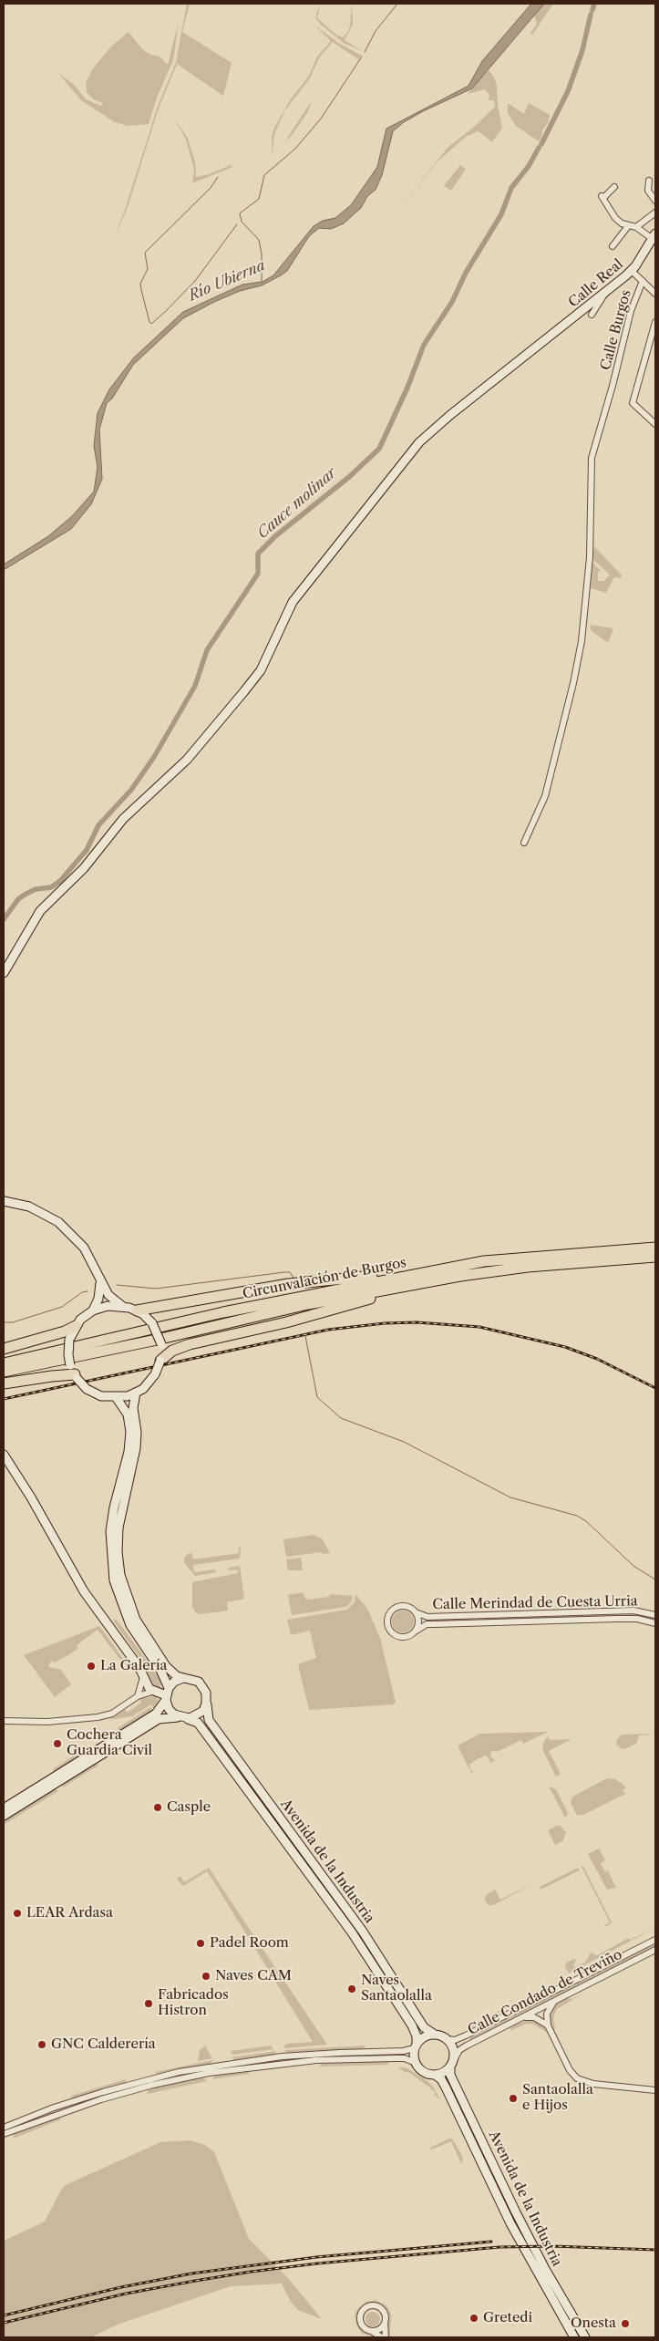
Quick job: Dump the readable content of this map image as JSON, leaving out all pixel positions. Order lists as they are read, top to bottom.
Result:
{
  "streets": {
    "highway": ["Circunvalación de Burgos"],
    "main road": ["Calle Real", "Avenida de la Industria"],
    "street": ["Calle Burgos", "Calle Merindad de Cuesta Urria", "Calle Condado de Treviño"]
  },
  "crossings": [
    ["Avenida de la Industria", "Calle Condado de Treviño"]
  ],
  "water": ["Río Ubierna", "Cauce molinar"],
  "places": [
    "La Galería",
    "Cochera Guardia Civil",
    "Casple",
    "LEAR Ardasa",
    "Padel Room",
    "Naves CAM",
    "Naves Santaolalla",
    "Fabricados Histron",
    "GNC Calderería",
    "Santaolalla e Hijos",
    "Gretedi",
    "Onesta"
  ]
}
